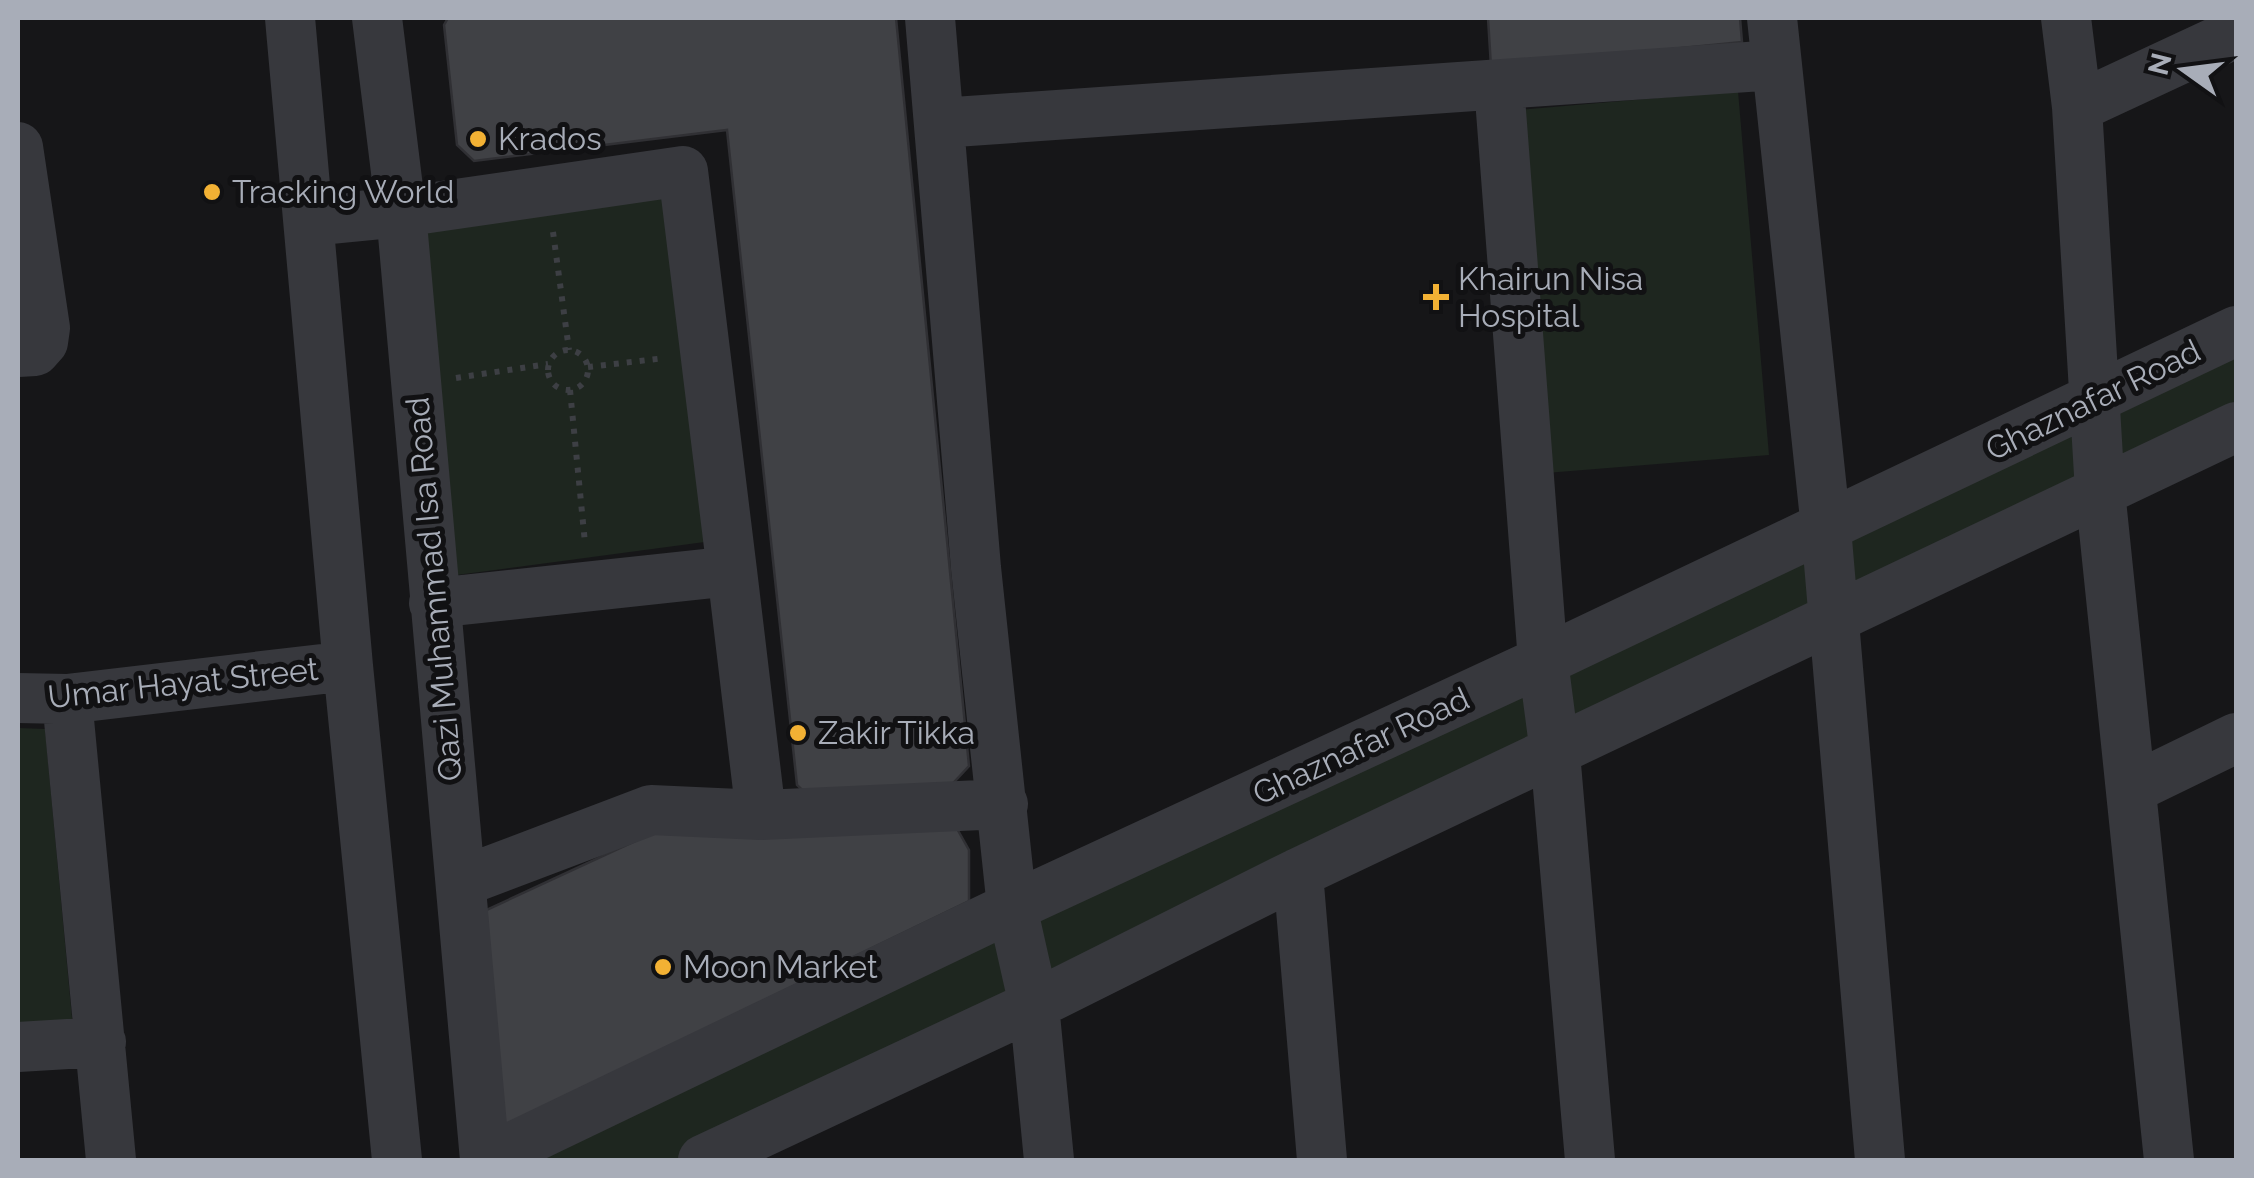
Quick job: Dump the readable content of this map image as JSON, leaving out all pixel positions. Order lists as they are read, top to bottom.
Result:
{
  "streets": {
    "street": ["Ghaznafar Road", "Qazi Muhammad Isa Road", "Umar Hayat Street"]
  },
  "crossings": [
    ["Ghaznafar Road", "Qazi Muhammad Isa Road"]
  ],
  "places": {
    "other": [
      "Krados",
      "Tracking World",
      "Zakir Tikka",
      "Moon Market"
    ],
    "health": ["Khairun Nisa Hospital"]
  },
  "north": "left"
}
